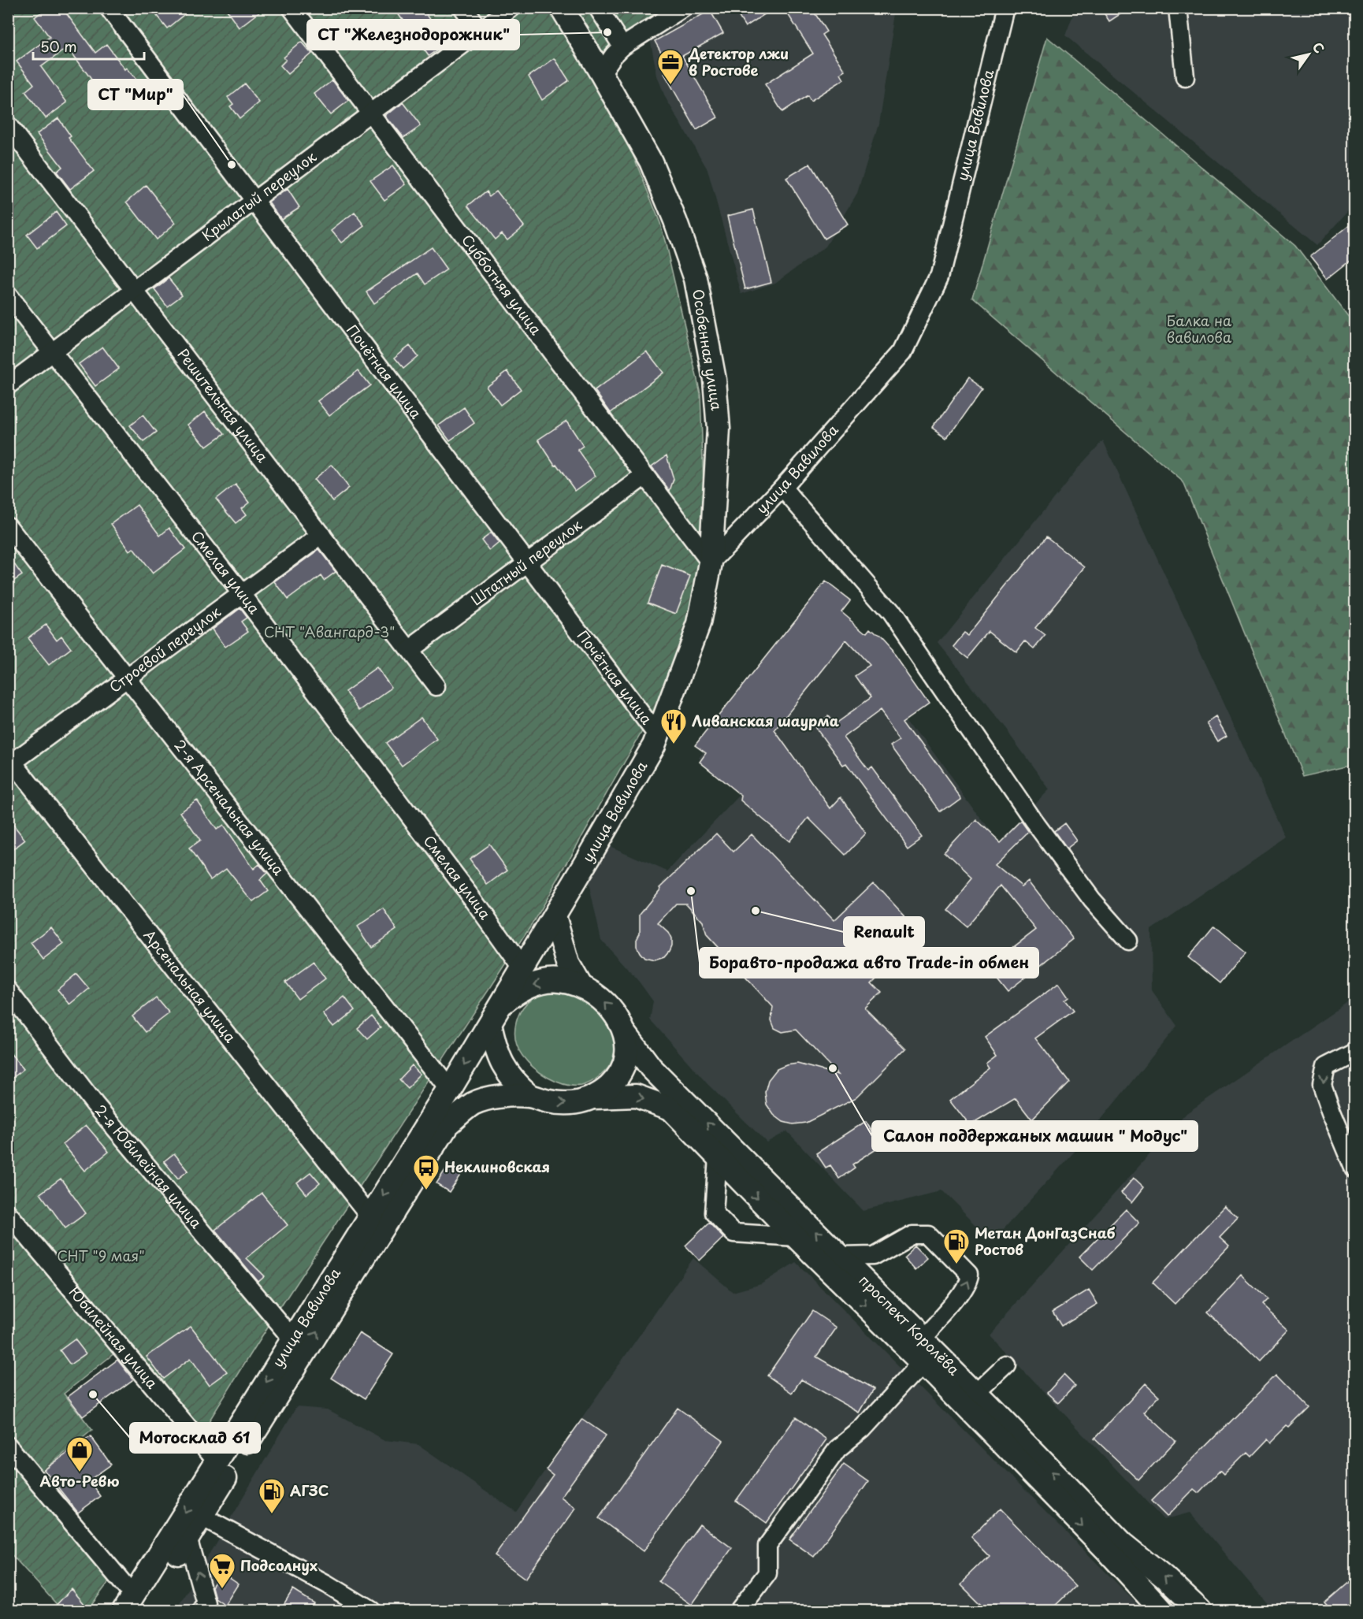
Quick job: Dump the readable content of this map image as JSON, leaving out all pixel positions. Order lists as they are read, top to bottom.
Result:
{
  "streets": {
    "main road": ["улица Вавилова", "Особенная улица", "проспект Королёва"],
    "street": [
      "Крылатый переулок",
      "Субботняя улица",
      "Почётная улица",
      "Решительная улица",
      "Штатный переулок",
      "Смелая улица",
      "Строевой переулок",
      "2-я Арсенальная улица",
      "Арсенальная улица",
      "2-я Юбилейная улица",
      "Юбилейная улица"
    ]
  },
  "crossings": [
    ["улица Вавилова", "Субботняя улица"],
    ["улица Вавилова", "Особенная улица"],
    ["улица Вавилова", "Почётная улица"],
    ["улица Вавилова", "Смелая улица"],
    ["улица Вавилова", "2-я Арсенальная улица"],
    ["улица Вавилова", "Арсенальная улица"],
    ["улица Вавилова", "2-я Юбилейная улица"],
    ["улица Вавилова", "проспект Королёва"],
    ["улица Вавилова", "Юбилейная улица"],
    ["Крылатый переулок", "Субботняя улица"],
    ["Крылатый переулок", "Почётная улица"],
    ["Крылатый переулок", "Решительная улица"],
    ["Крылатый переулок", "Смелая улица"],
    ["Субботняя улица", "Особенная улица"],
    ["Субботняя улица", "Штатный переулок"],
    ["Почётная улица", "Штатный переулок"],
    ["Решительная улица", "Штатный переулок"],
    ["Решительная улица", "Строевой переулок"],
    ["Смелая улица", "Строевой переулок"],
    ["Строевой переулок", "2-я Арсенальная улица"],
    ["Строевой переулок", "Арсенальная улица"]
  ],
  "parks": ["Балка на вавилова", "СНТ \"Авангард-3\"", "СНТ \"9 мая\""],
  "places": {
    "other": [
      "СТ \"Железнодорожник\"",
      "СТ \"Мир\"",
      "Боравто-продажа авто Trade-in обмен",
      "Renault",
      "Салон поддержаных машин \" Модус\"",
      "Мотосклад 61"
    ],
    "office": ["Детектор лжи в Ростове"],
    "restaurant": ["Ливанская шаурма"],
    "bus stop": ["Неклиновская"],
    "fuel station": ["Метан ДонГазСнаб Ростов", "АГЗС"],
    "shop": ["Авто-Ревю"],
    "supermarket": ["Подсолнух"]
  },
  "scale_bar": "50 m",
  "north": "top right"
}
